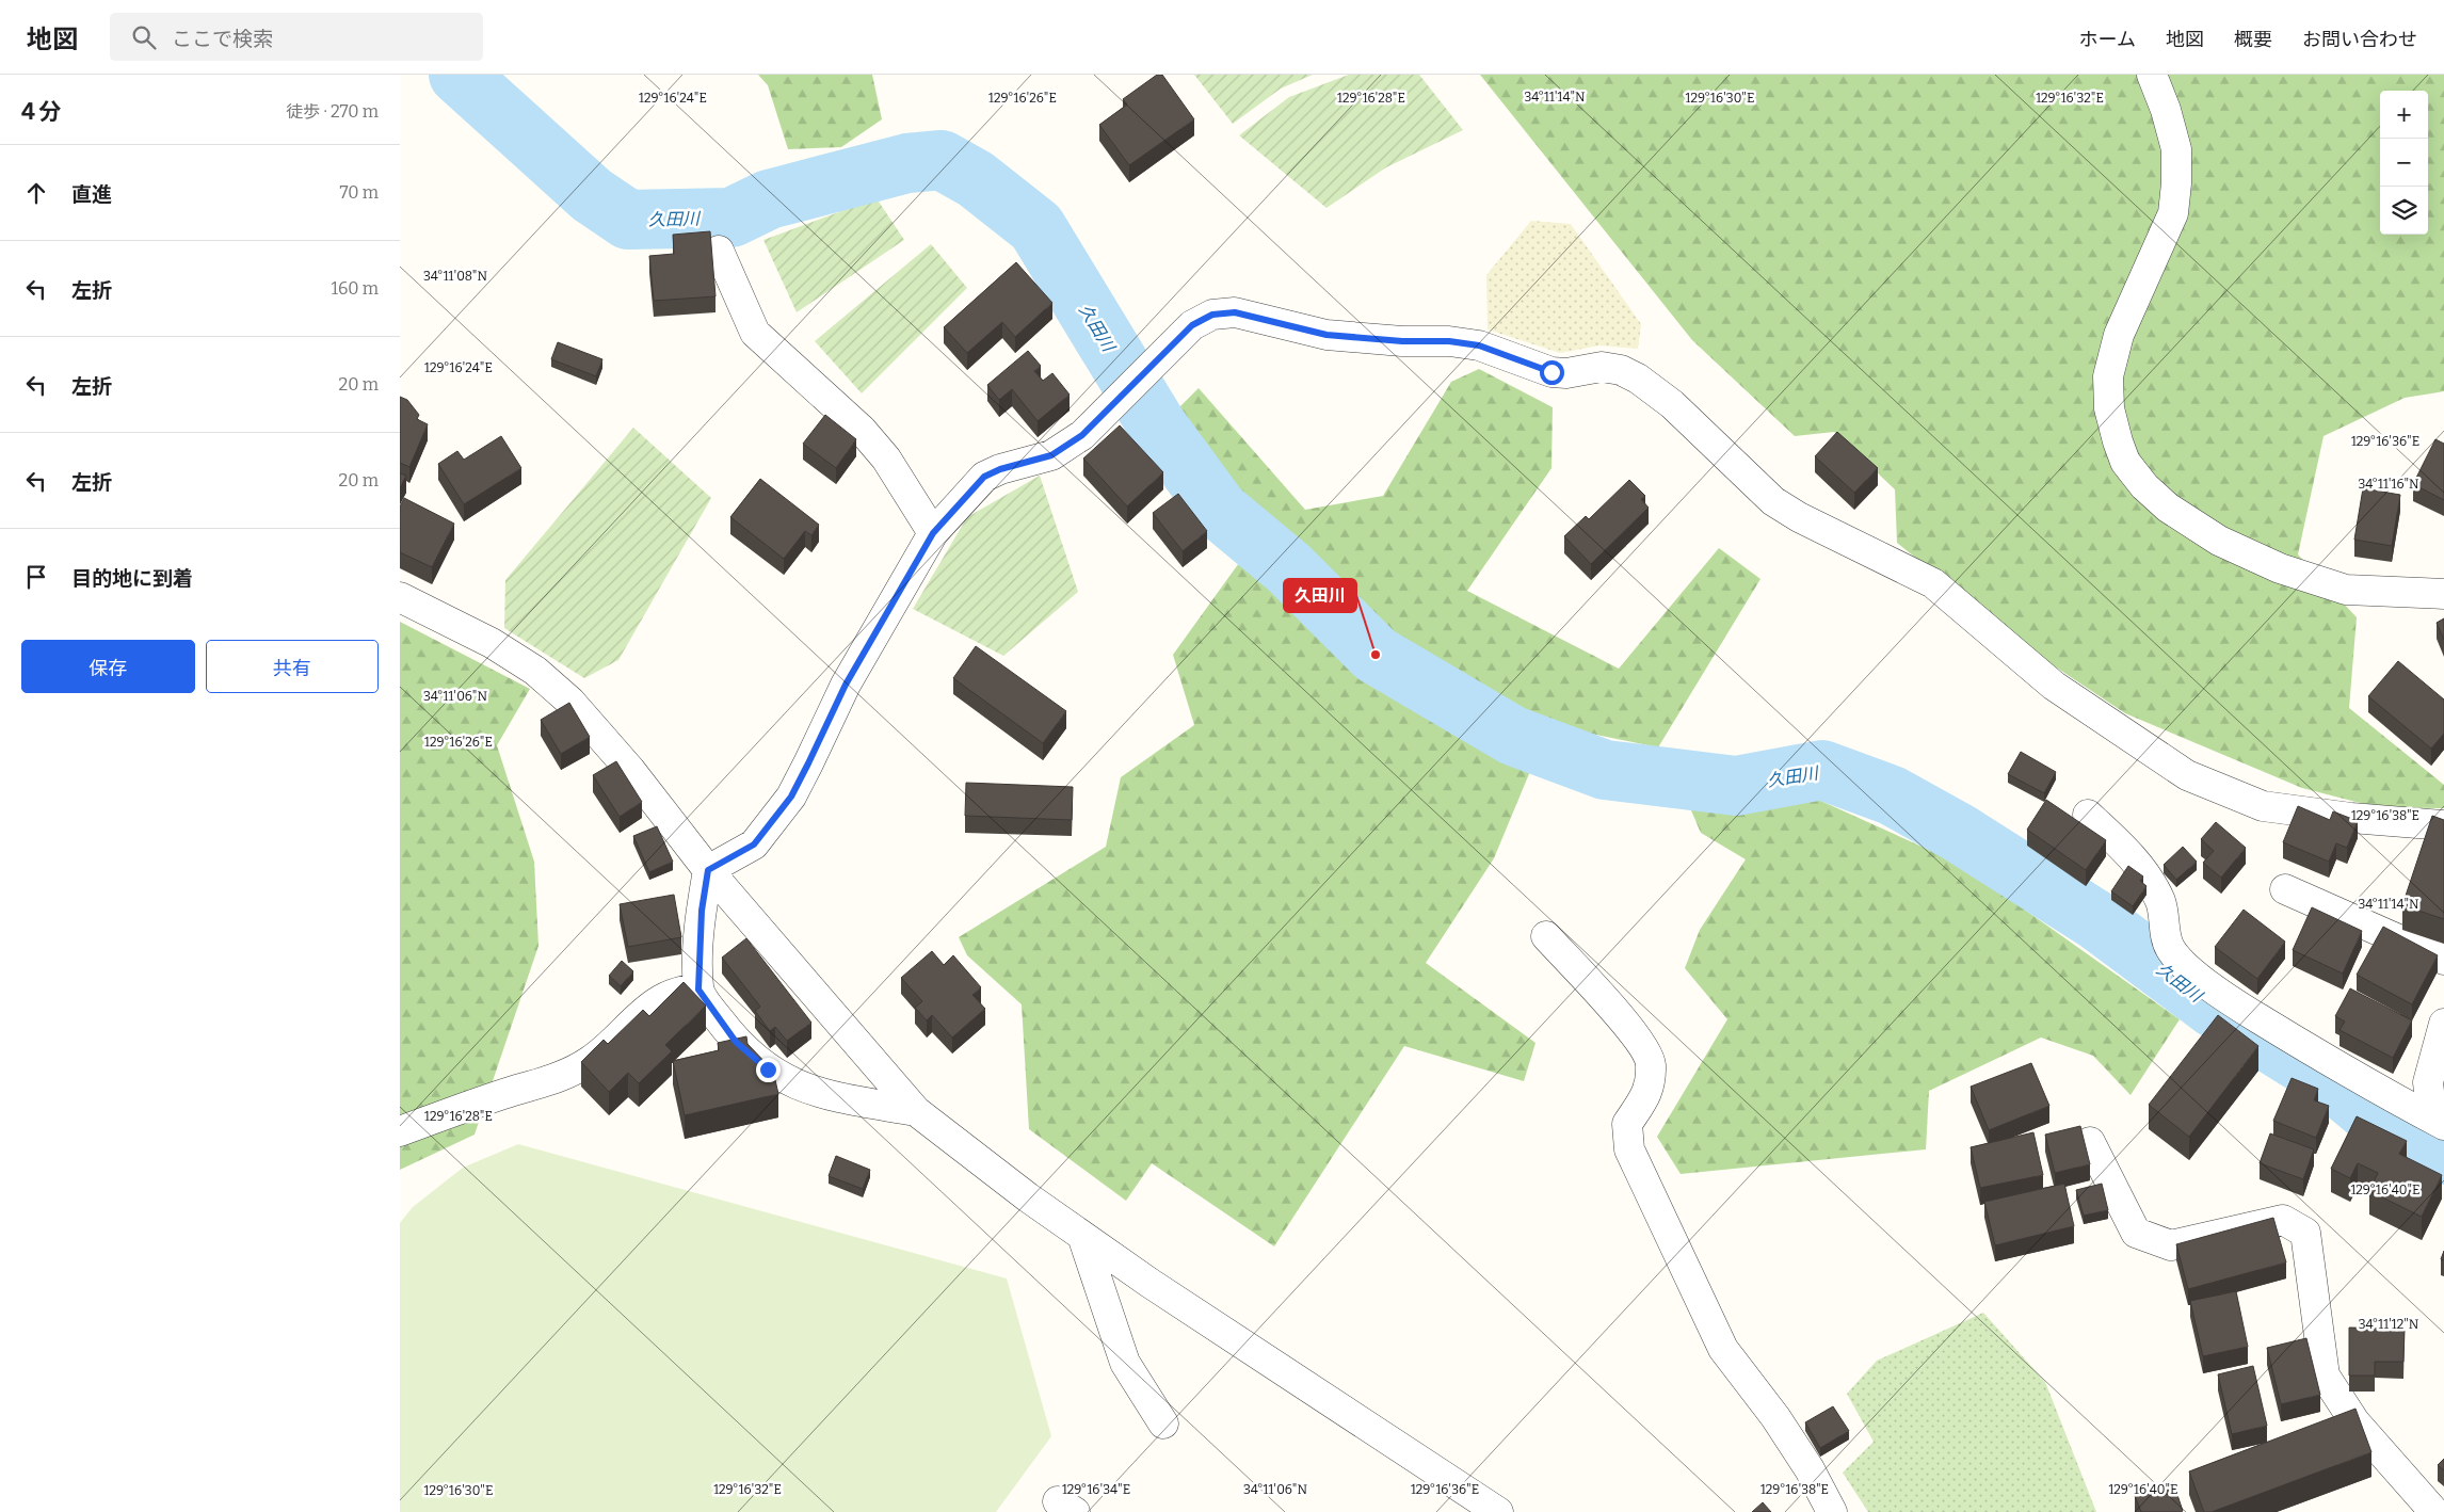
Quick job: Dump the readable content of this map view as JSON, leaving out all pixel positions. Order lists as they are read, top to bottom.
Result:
{
  "water": ["久田川"],
  "places": ["久田川"],
  "page": {
    "header": "地図",
    "search": "ここで検索",
    "nav": [
      "ホーム",
      "地図",
      "概要",
      "お問い合わせ"
    ],
    "heading": ["4 分", "徒歩 · 270 m"],
    "map_buttons": ["+", "−"],
    "list": [
      ["直進", "70 m"],
      ["左折", "160 m"],
      ["左折", "20 m"],
      ["左折", "20 m"],
      "目的地に到着"
    ],
    "buttons": ["保存", "共有"]
  },
  "coordinates": [
    "34°11'14\"N",
    "129°16'26\"E",
    "129°16'28\"E",
    "129°16'30\"E",
    "129°16'32\"E",
    "129°16'24\"E",
    "34°11'08\"N",
    "129°16'36\"E",
    "34°11'16\"N",
    "34°11'06\"N",
    "129°16'38\"E",
    "129°16'40\"E",
    "34°11'12\"N",
    "129°16'34\"E"
  ]
}
